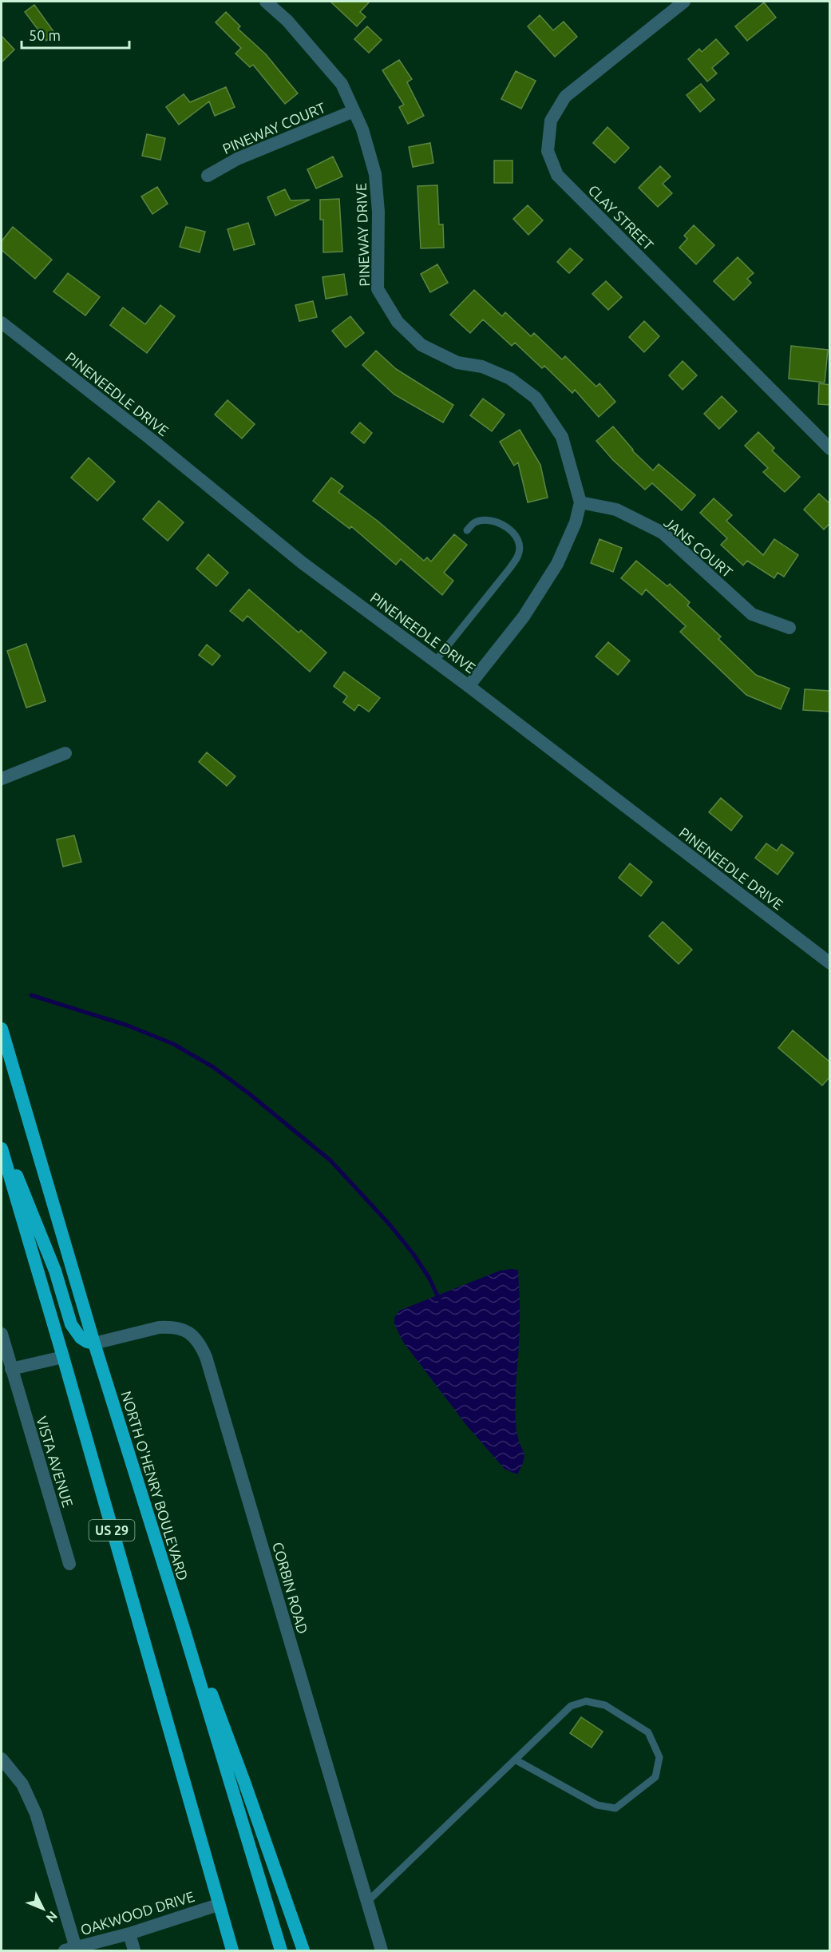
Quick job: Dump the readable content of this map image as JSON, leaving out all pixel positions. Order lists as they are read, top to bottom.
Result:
{
  "streets": {
    "highway": ["NORTH O'HENRY BOULEVARD", "US 29"],
    "street": [
      "PINEWAY COURT",
      "CLAY STREET",
      "PINEWAY DRIVE",
      "PINENEEDLE DRIVE",
      "JANS COURT",
      "VISTA AVENUE",
      "CORBIN ROAD",
      "OAKWOOD DRIVE"
    ]
  },
  "crossings": [
    ["PINEWAY COURT", "PINEWAY DRIVE"],
    ["PINEWAY DRIVE", "JANS COURT"],
    ["NORTH O'HENRY BOULEVARD", "CORBIN ROAD"],
    ["US 29", "OAKWOOD DRIVE"]
  ],
  "scale_bar": "50 m",
  "north": "bottom right"
}
